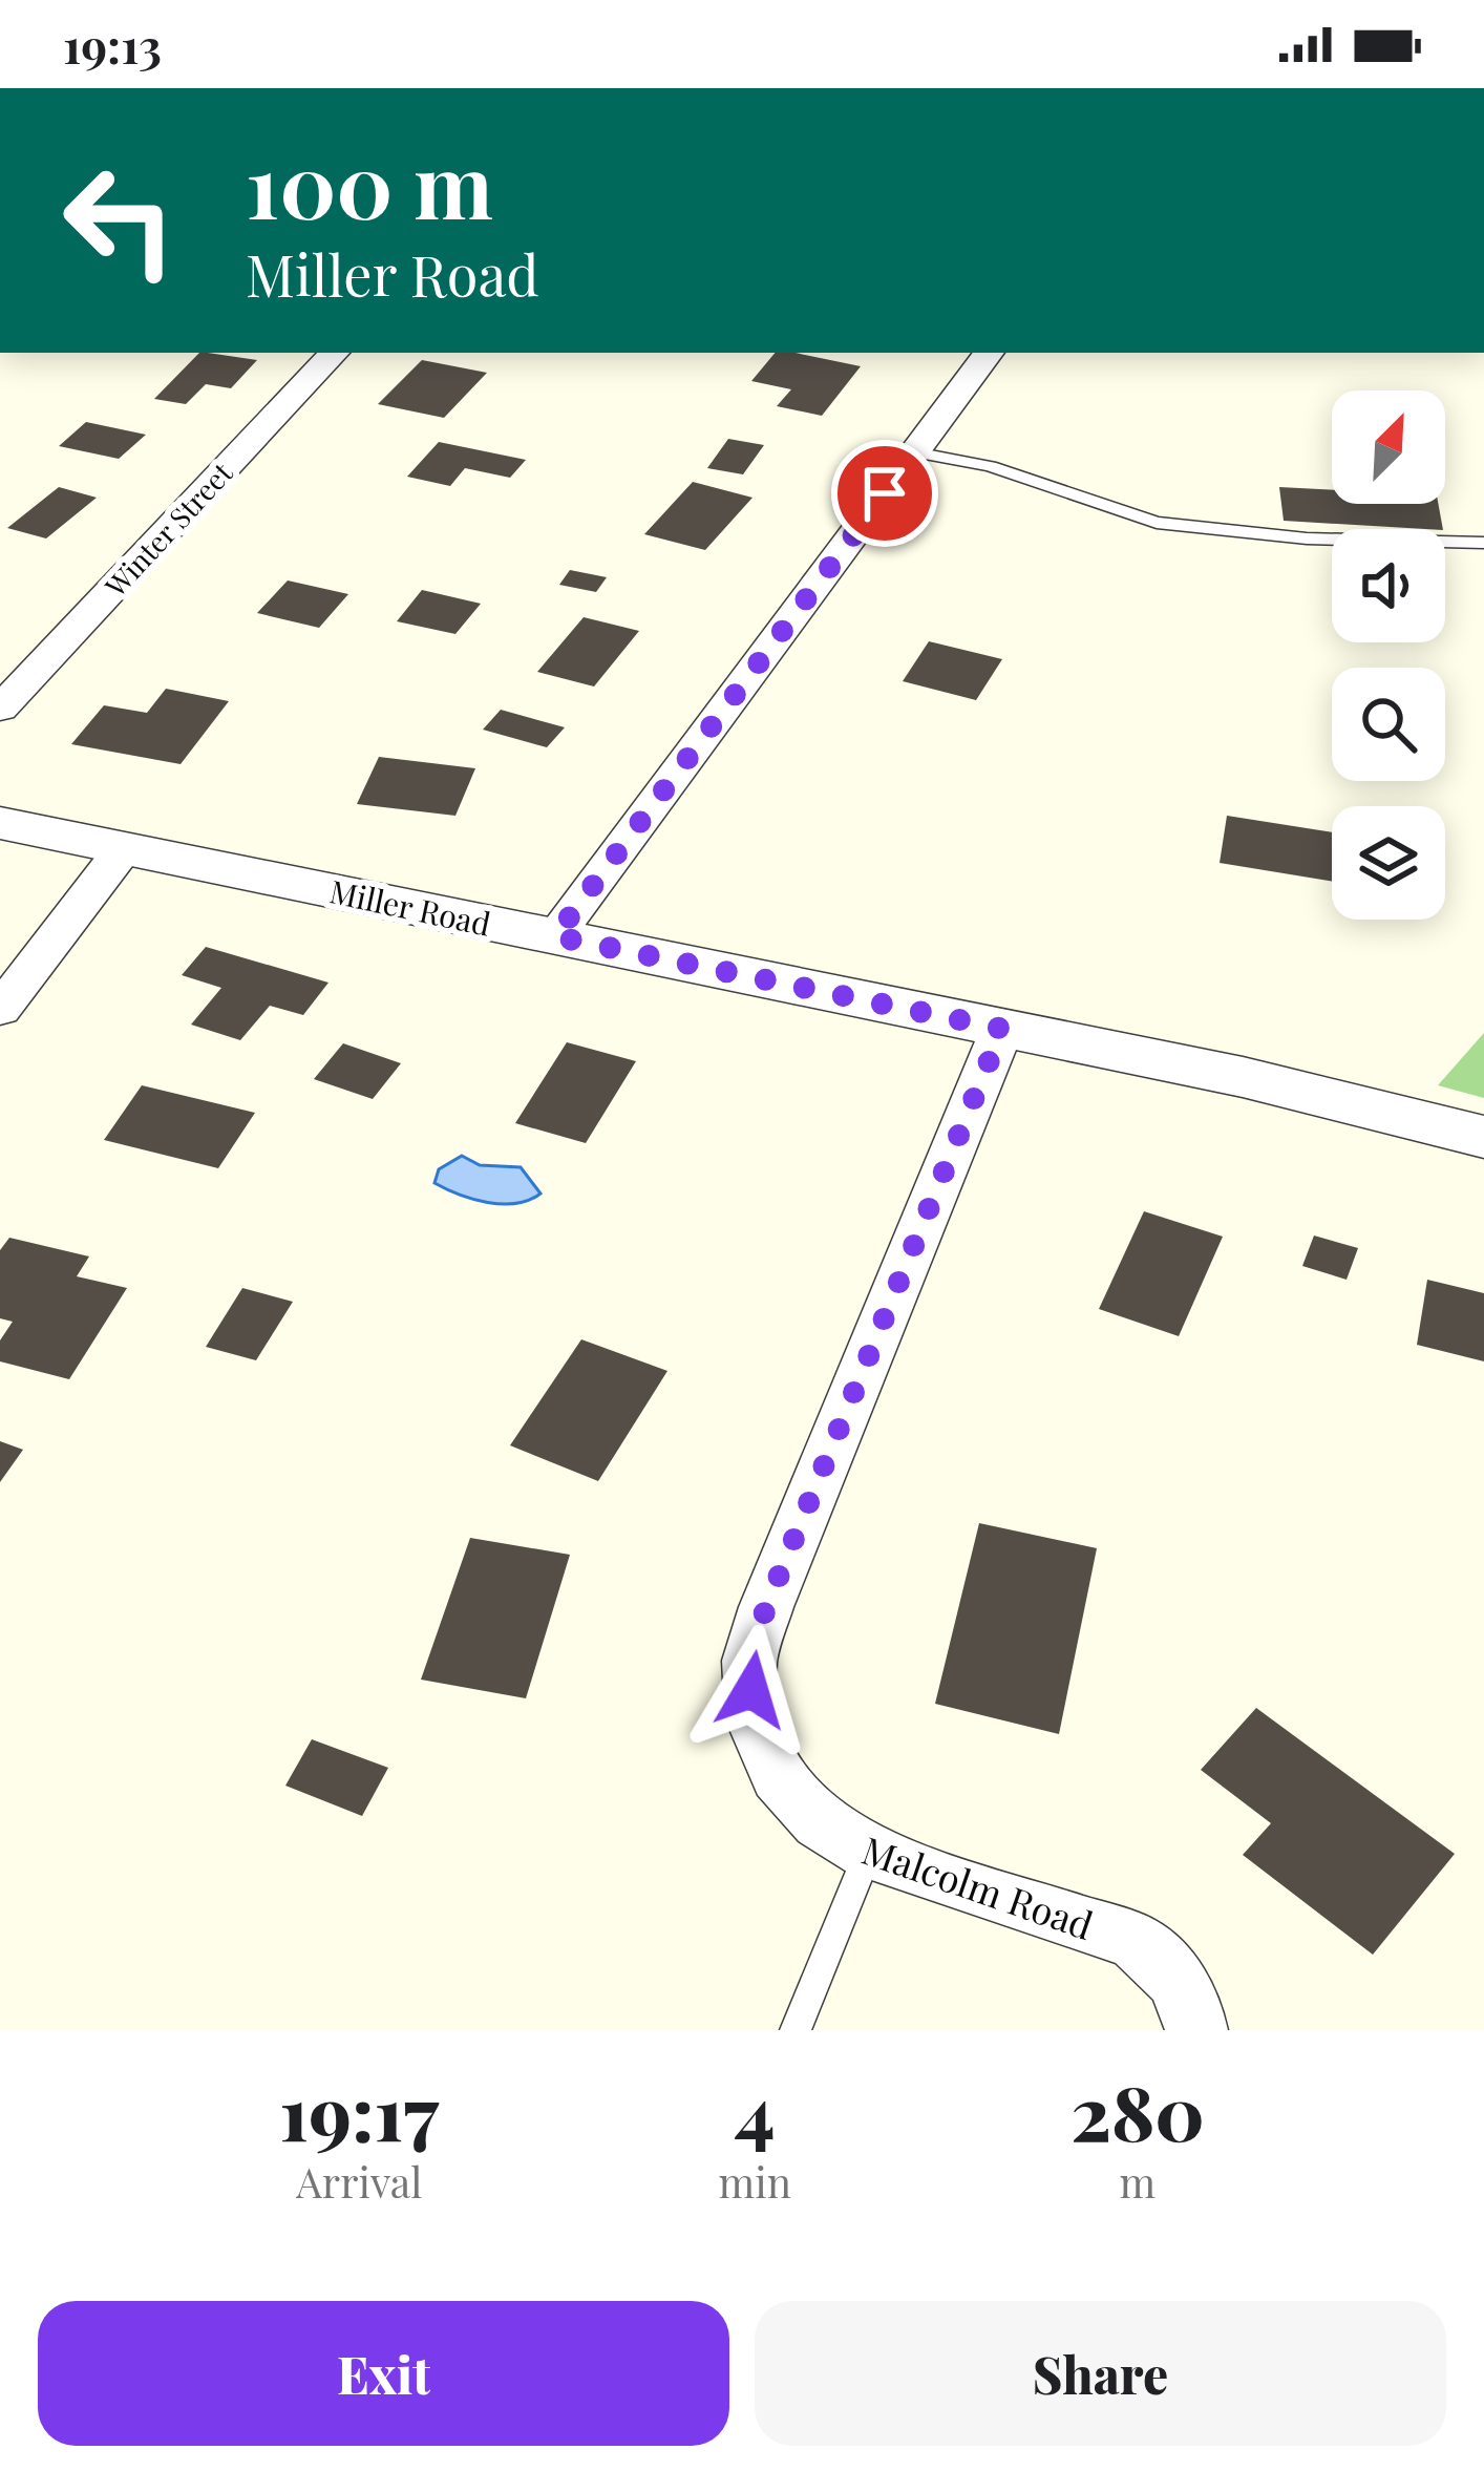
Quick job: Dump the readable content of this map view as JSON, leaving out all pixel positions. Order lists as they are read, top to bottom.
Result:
{
  "streets": {
    "street": ["Winter Street", "Miller Road", "Malcolm Road"]
  },
  "crossings": [
    ["Miller Road", "Malcolm Road"]
  ],
  "north": "top right",
  "page": {
    "status": "19:13",
    "turn": ["100 m", "Miller Road"],
    "eta": [
      "19:17",
      "Arrival",
      "4",
      "min",
      "280",
      "m"
    ],
    "buttons": ["Exit", "Share"]
  }
}
